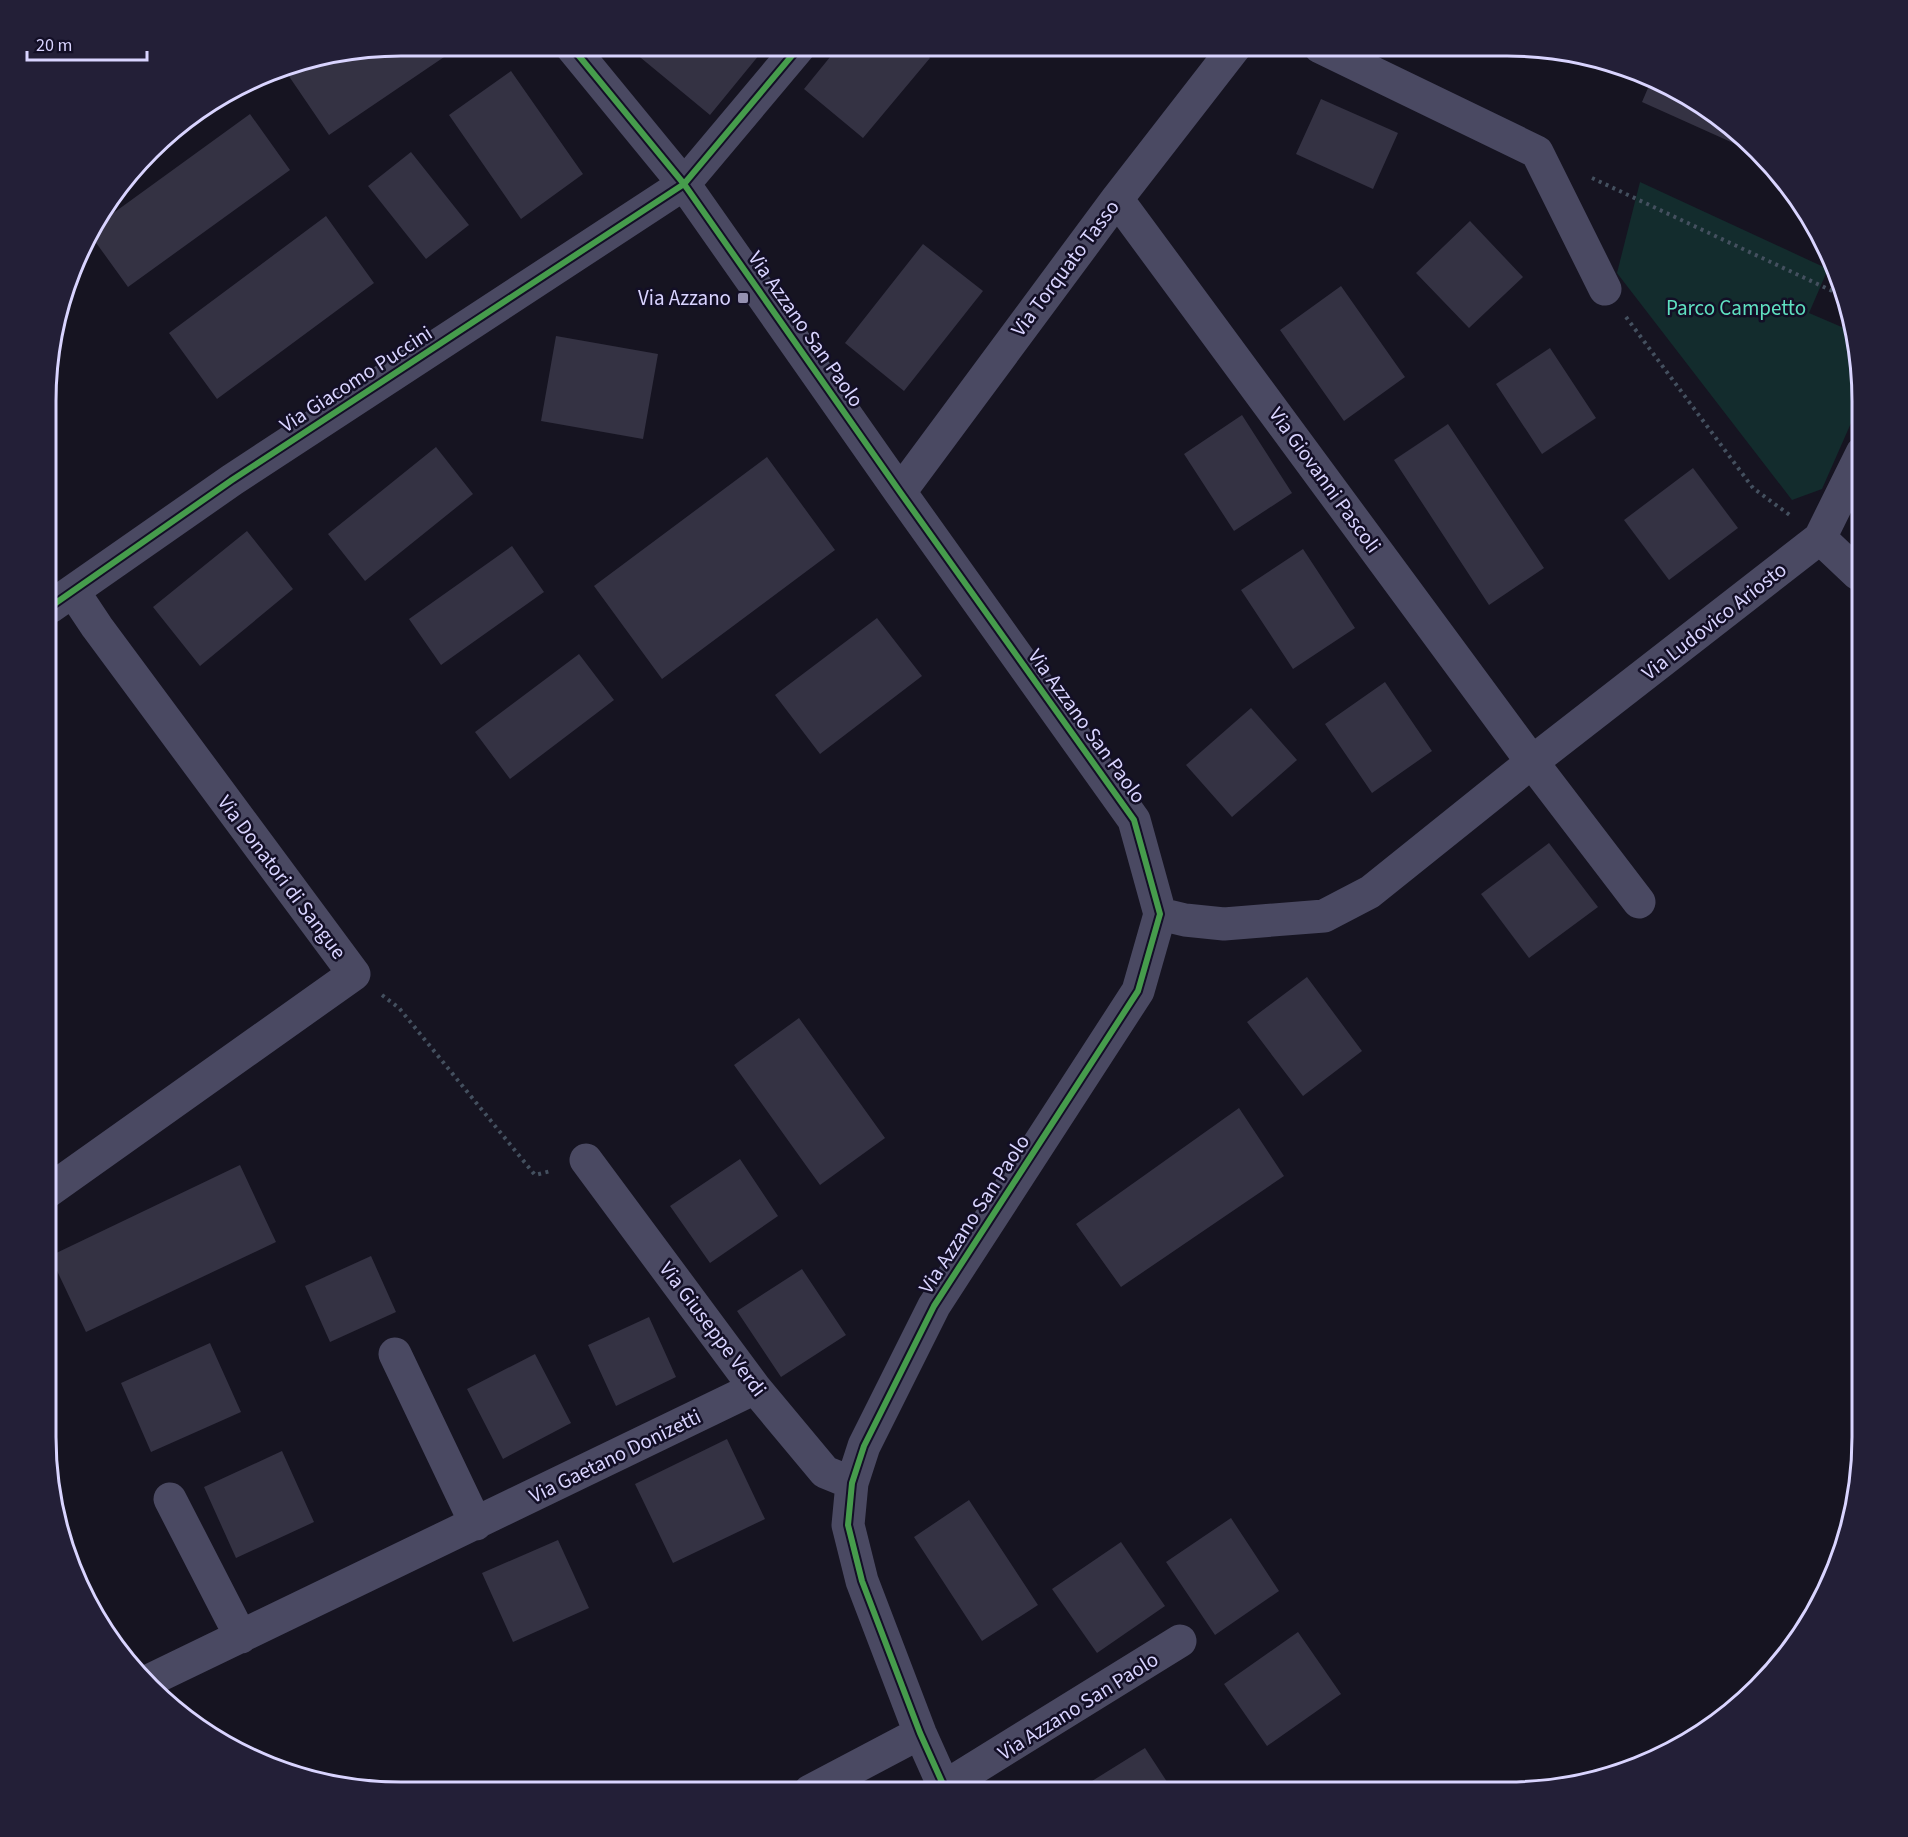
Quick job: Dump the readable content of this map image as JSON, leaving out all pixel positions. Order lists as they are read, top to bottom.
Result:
{
  "streets": {
    "street": [
      "Via Torquato Tasso",
      "Via Azzano San Paolo",
      "Via Giacomo Puccini",
      "Via Giovanni Pascoli",
      "Via Ludovico Ariosto",
      "Via Donatori di Sangue",
      "Via Giuseppe Verdi",
      "Via Gaetano Donizetti"
    ]
  },
  "crossings": [
    ["Via Torquato Tasso", "Via Azzano San Paolo"],
    ["Via Torquato Tasso", "Via Giovanni Pascoli"],
    ["Via Azzano San Paolo", "Via Giacomo Puccini"],
    ["Via Azzano San Paolo", "Via Ludovico Ariosto"],
    ["Via Azzano San Paolo", "Via Giuseppe Verdi"],
    ["Via Giacomo Puccini", "Via Donatori di Sangue"],
    ["Via Giovanni Pascoli", "Via Ludovico Ariosto"],
    ["Via Giuseppe Verdi", "Via Gaetano Donizetti"]
  ],
  "parks": ["Parco Campetto"],
  "places": {
    "transit": ["Via Azzano"]
  },
  "scale_bar": "20 m"
}
